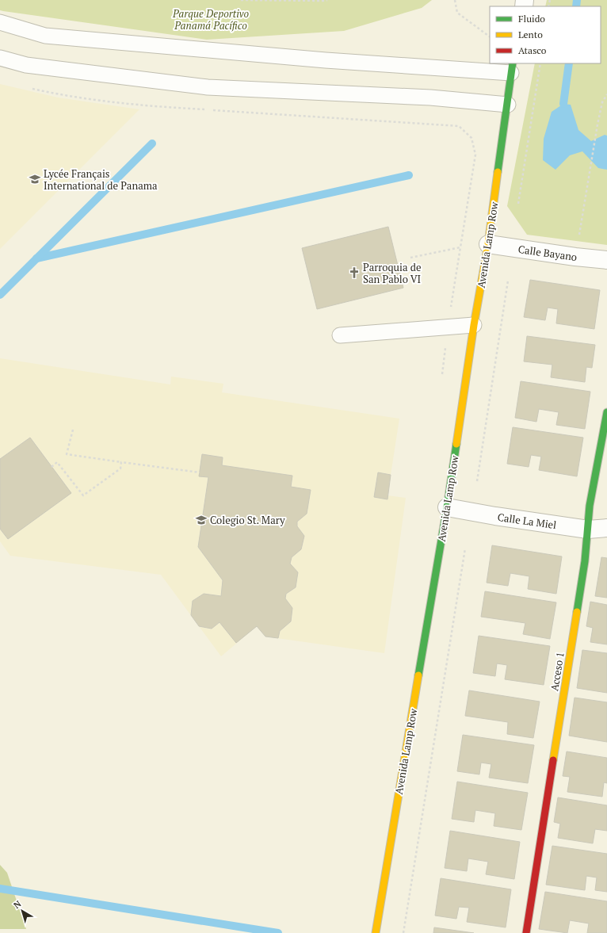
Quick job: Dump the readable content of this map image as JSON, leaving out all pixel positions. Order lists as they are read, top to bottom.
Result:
{
  "streets": {
    "street": [
      "Avenida Lamp Row",
      "Calle Bayano",
      "Calle La Miel",
      "Acceso 1"
    ]
  },
  "crossings": [
    ["Avenida Lamp Row", "Calle Bayano"],
    ["Avenida Lamp Row", "Calle La Miel"],
    ["Calle La Miel", "Acceso 1"]
  ],
  "parks": ["Parque Deportivo Panamá Pacífico"],
  "places": {
    "school or university": ["Lycée Français International de Panama", "Colegio St. Mary"],
    "church": ["Parroquia de San Pablo VI"]
  },
  "legend": ["Fluido", "Lento", "Atasco"],
  "north": "top left"
}
